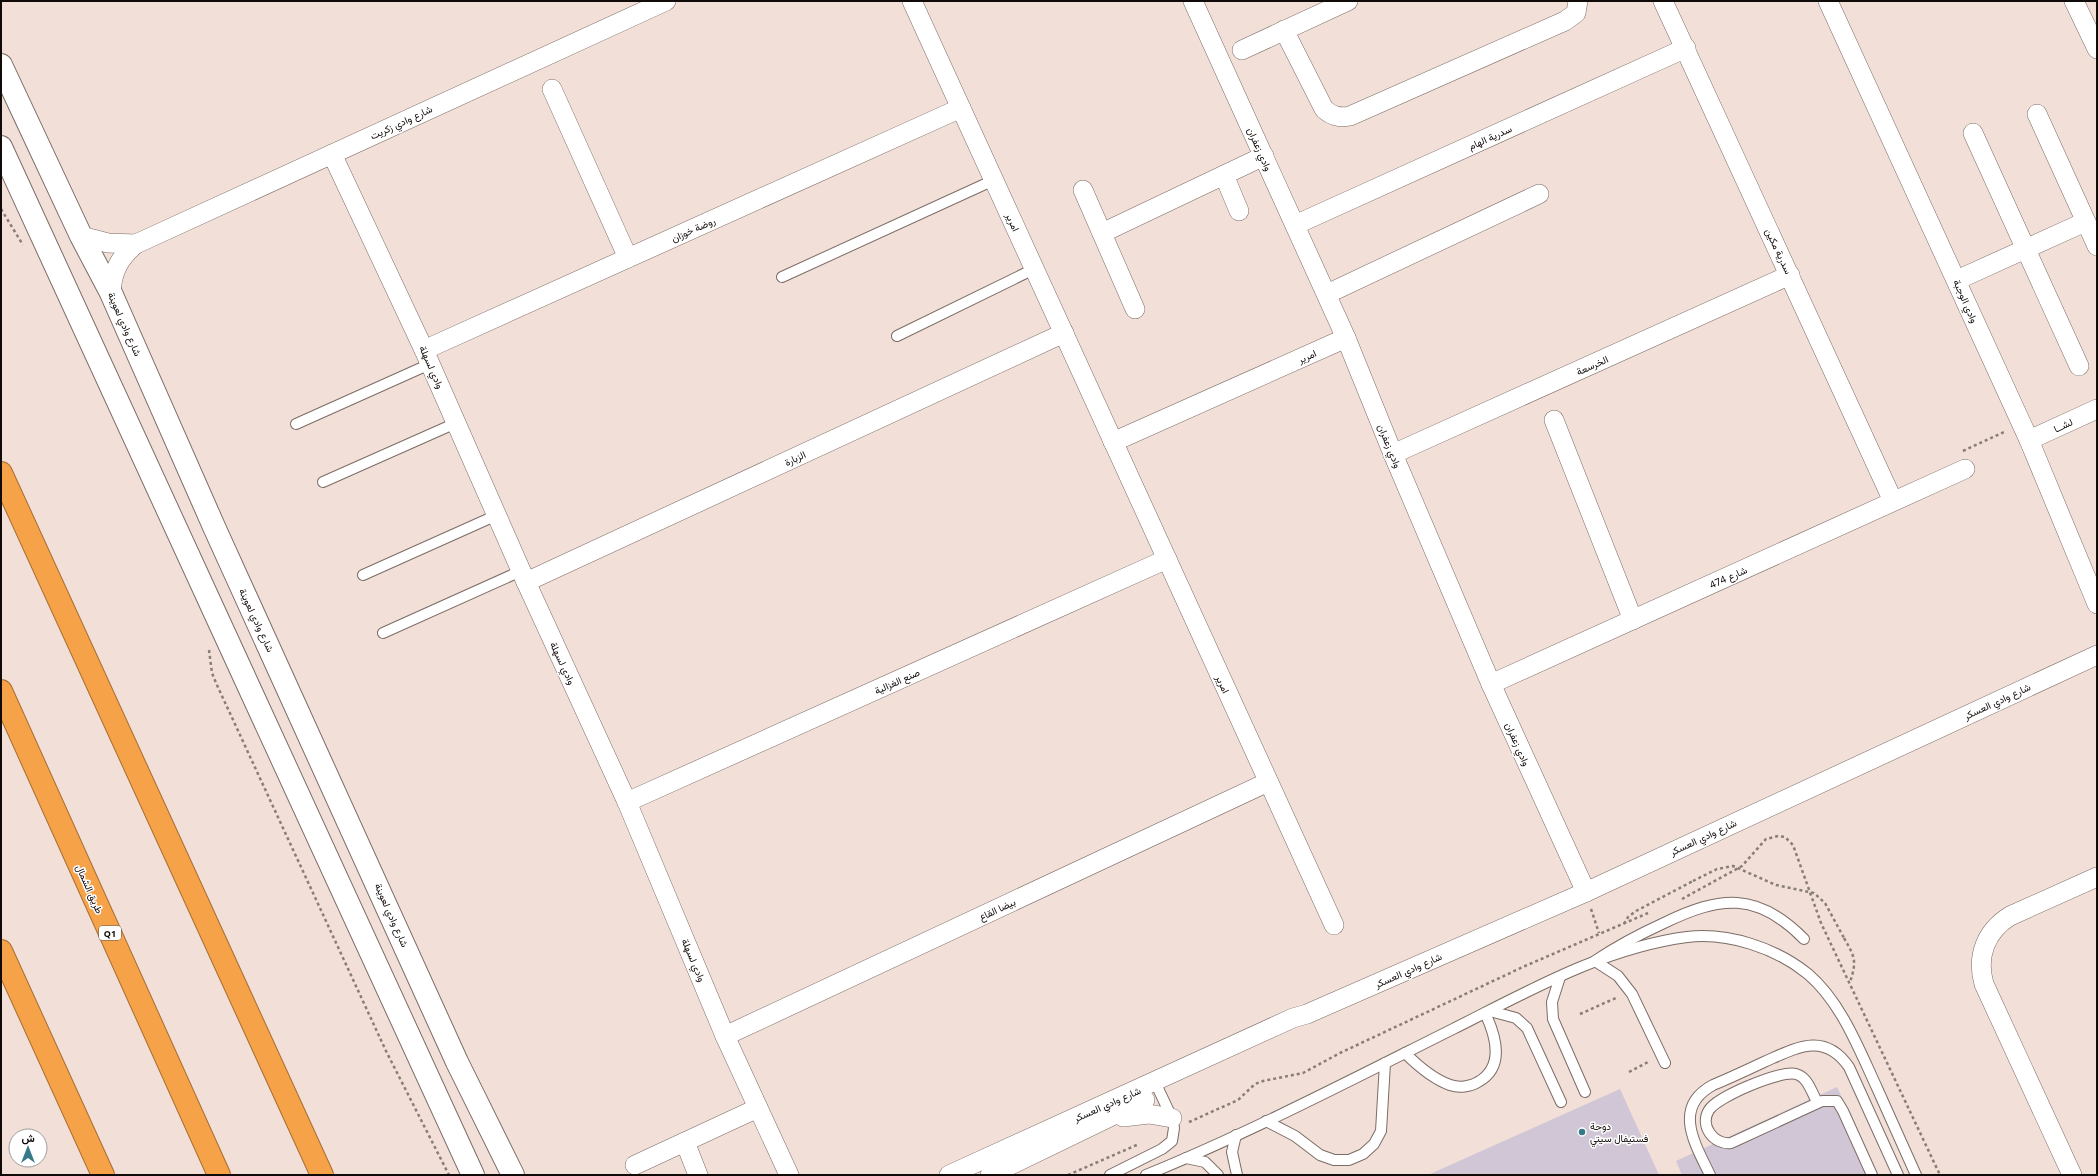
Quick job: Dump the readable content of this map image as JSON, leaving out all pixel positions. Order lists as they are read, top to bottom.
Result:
{
  "streets": {
    "highway": ["طريق الشمال", "Q1"],
    "main road": ["شارع وادي لعوينة"],
    "street": [
      "شارع وادي زكريت",
      "سدرية الهام",
      "وادي زعفران",
      "امرير",
      "روضة خوزان",
      "سدرية مكين",
      "وادي الوجبة",
      "الخرسعة",
      "وادي لسهلة",
      "لشــا",
      "الزبارة",
      "شارع 474",
      "صنع الغزالية",
      "شارع وادي العسكر",
      "بيضا القاع"
    ]
  },
  "crossings": [
    ["شارع وادي زكريت", "شارع وادي لعوينة"],
    ["شارع وادي زكريت", "وادي لسهلة"],
    ["سدرية الهام", "وادي زعفران"],
    ["سدرية الهام", "سدرية مكين"],
    ["وادي زعفران", "امرير"],
    ["وادي زعفران", "الخرسعة"],
    ["وادي زعفران", "شارع 474"],
    ["وادي زعفران", "شارع وادي العسكر"],
    ["امرير", "روضة خوزان"],
    ["امرير", "الزبارة"],
    ["امرير", "صنع الغزالية"],
    ["امرير", "بيضا القاع"],
    ["روضة خوزان", "وادي لسهلة"],
    ["سدرية مكين", "الخرسعة"],
    ["سدرية مكين", "شارع 474"],
    ["وادي الوجبة", "لشــا"],
    ["وادي لسهلة", "الزبارة"],
    ["وادي لسهلة", "صنع الغزالية"],
    ["وادي لسهلة", "بيضا القاع"]
  ],
  "places": ["دوحة فستيفال سيتي"],
  "north": "top"
}
